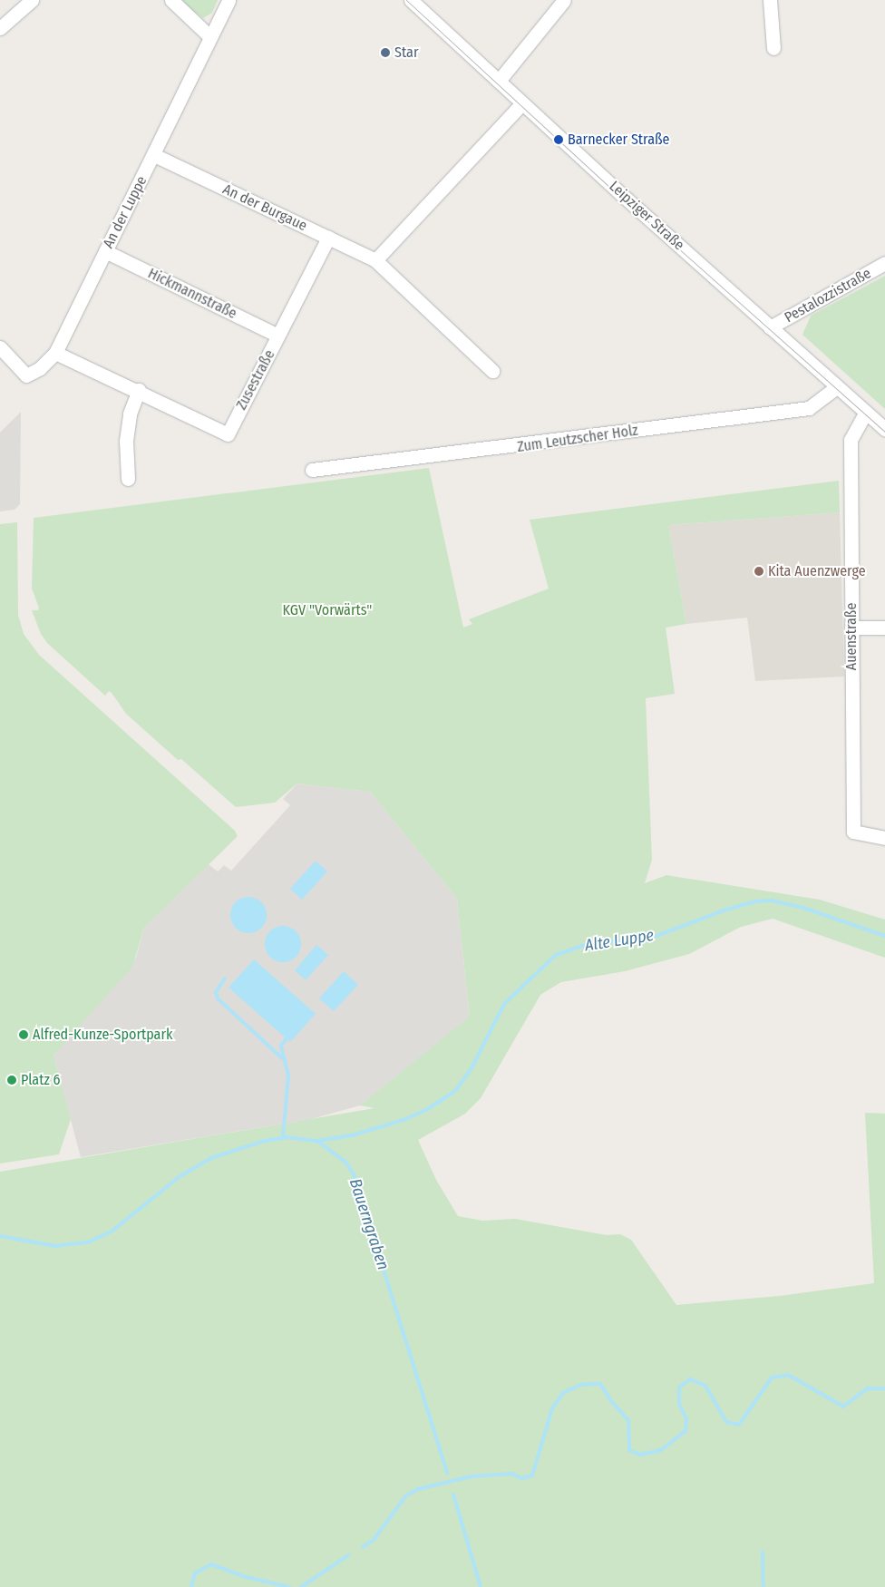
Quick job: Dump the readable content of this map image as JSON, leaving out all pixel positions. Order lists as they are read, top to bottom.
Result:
{
  "streets": {
    "street": [
      "An der Burgaue",
      "An der Luppe",
      "Leipziger Straße",
      "Hickmannstraße",
      "Pestalozzistraße",
      "Zusestraße",
      "Zum Leutzscher Holz",
      "Auenstraße"
    ]
  },
  "crossings": [
    ["An der Burgaue", "An der Luppe"],
    ["An der Burgaue", "Zusestraße"],
    ["An der Luppe", "Hickmannstraße"],
    ["An der Luppe", "Zusestraße"],
    ["Leipziger Straße", "Pestalozzistraße"],
    ["Leipziger Straße", "Zum Leutzscher Holz"],
    ["Leipziger Straße", "Auenstraße"],
    ["Hickmannstraße", "Zusestraße"]
  ],
  "water": ["Alte Luppe", "Bauerngraben"],
  "parks": ["KGV \"Vorwärts\""],
  "places": [
    "Star",
    "Barnecker Straße",
    "Kita Auenzwerge",
    "Alfred-Kunze-Sportpark",
    "Platz 6"
  ]
}
